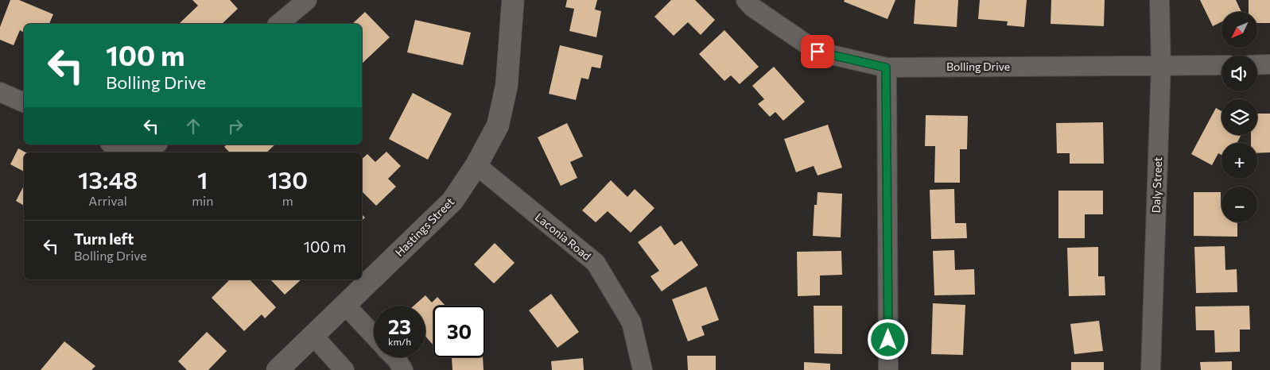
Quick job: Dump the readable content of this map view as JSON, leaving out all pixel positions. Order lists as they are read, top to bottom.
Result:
{
  "streets": {
    "street": [
      "Bolling Drive",
      "Daly Street",
      "Hastings Street",
      "Laconia Road"
    ]
  },
  "crossings": [
    ["Bolling Drive", "Daly Street"],
    ["Hastings Street", "Laconia Road"]
  ],
  "north": "bottom left",
  "page": {
    "map_buttons": ["+", "−"],
    "turn": ["100 m", "Bolling Drive"],
    "eta": [
      "13:48",
      "Arrival",
      "1",
      "min",
      "130",
      "m"
    ],
    "list": [
      {
        "name": "Turn left",
        "note": "Bolling Drive",
        "value": "100 m"
      }
    ],
    "speed": "23 km/h",
    "limit": "30"
  }
}
